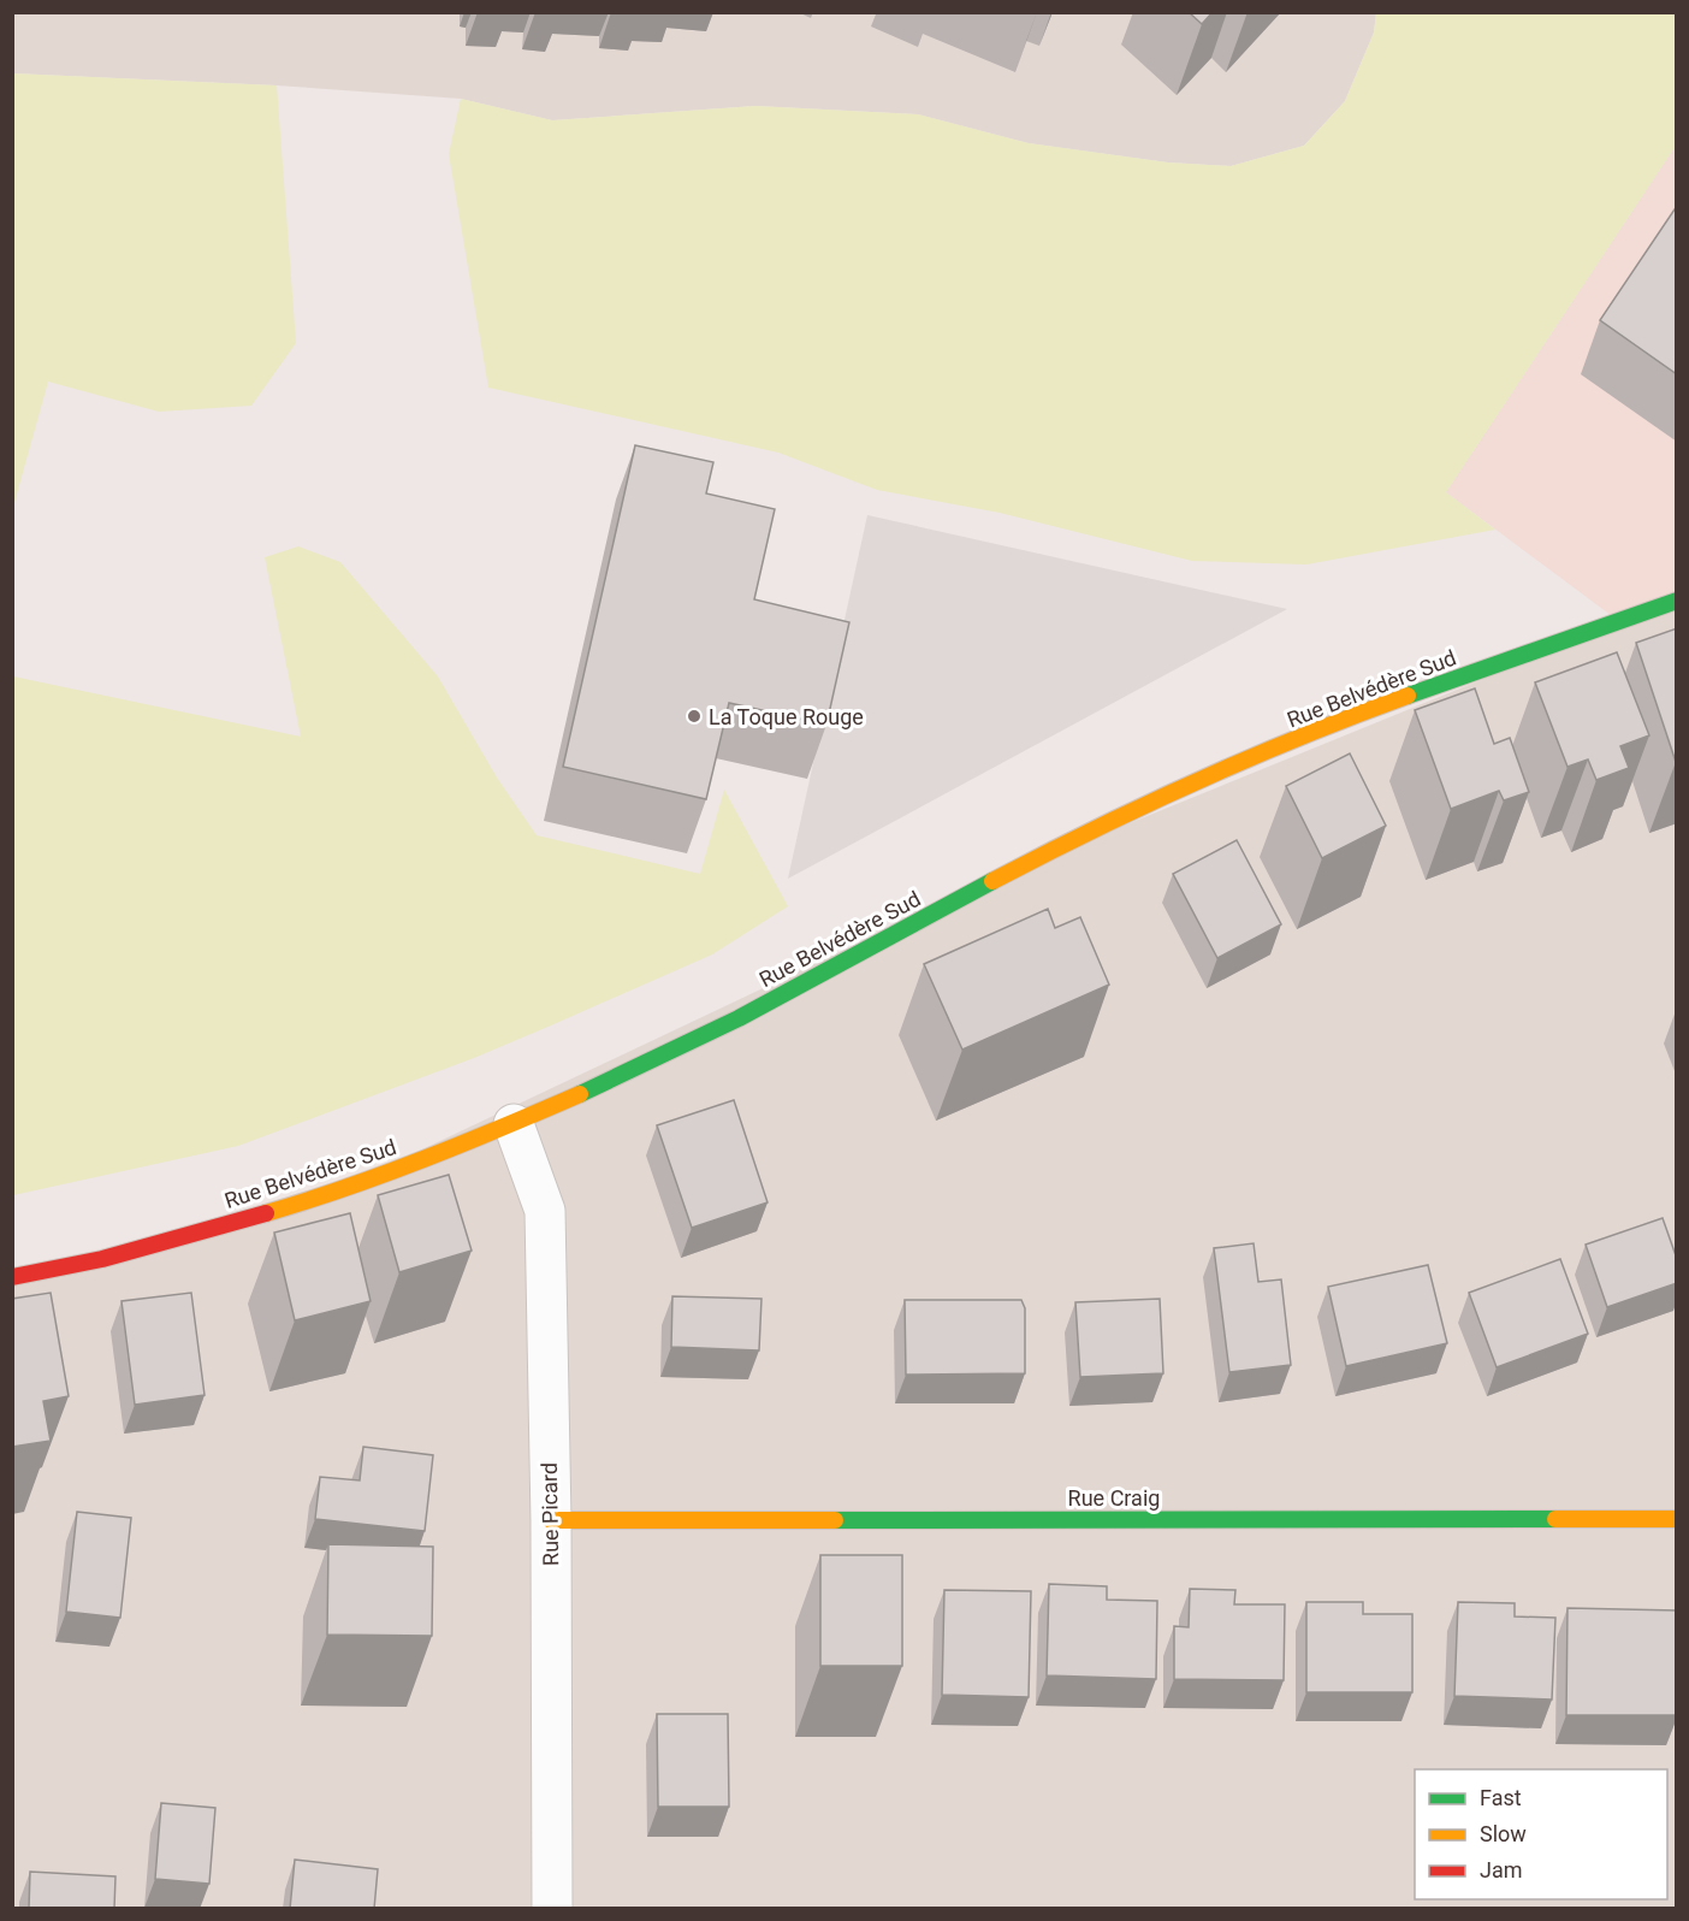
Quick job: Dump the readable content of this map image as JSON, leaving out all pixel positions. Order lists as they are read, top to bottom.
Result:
{
  "streets": {
    "street": ["Rue Belvédère Sud", "Rue Craig", "Rue Picard"]
  },
  "crossings": [
    ["Rue Belvédère Sud", "Rue Picard"],
    ["Rue Craig", "Rue Picard"]
  ],
  "places": ["La Toque Rouge"],
  "legend": ["Fast", "Slow", "Jam"]
}
